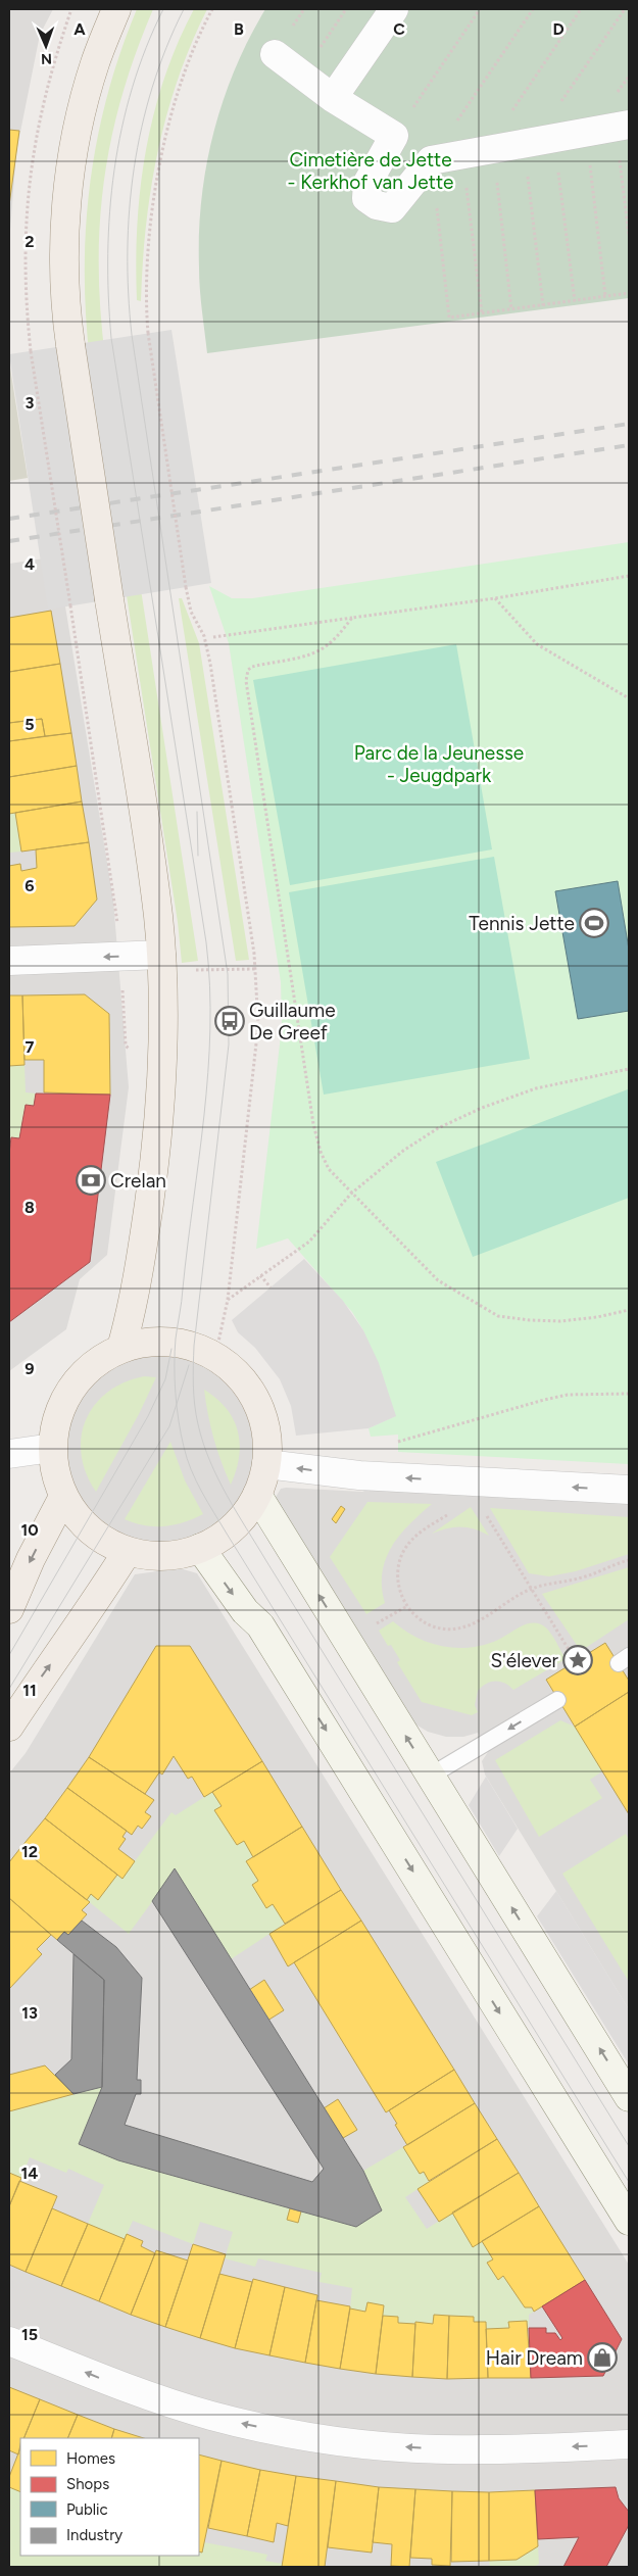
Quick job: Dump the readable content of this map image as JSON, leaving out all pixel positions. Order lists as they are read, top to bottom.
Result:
{
  "parks": ["Cimetière de Jette - Kerkhof van Jette", "Parc de la Jeunesse - Jeugdpark"],
  "places": {
    "sports": ["Tennis Jette"],
    "bus stop": ["Guillaume De Greef"],
    "bank": ["Crelan"],
    "place": ["S'élever"],
    "shop": ["Hair Dream"]
  },
  "legend": [
    "Homes",
    "Shops",
    "Public",
    "Industry"
  ],
  "north": "bottom",
  "grid": {
    "columns": [
      "A",
      "B",
      "C",
      "D"
    ],
    "rows": [
      "2",
      "3",
      "4",
      "5",
      "6",
      "7",
      "8",
      "9",
      "10",
      "11",
      "12",
      "13",
      "14",
      "15"
    ]
  }
}
